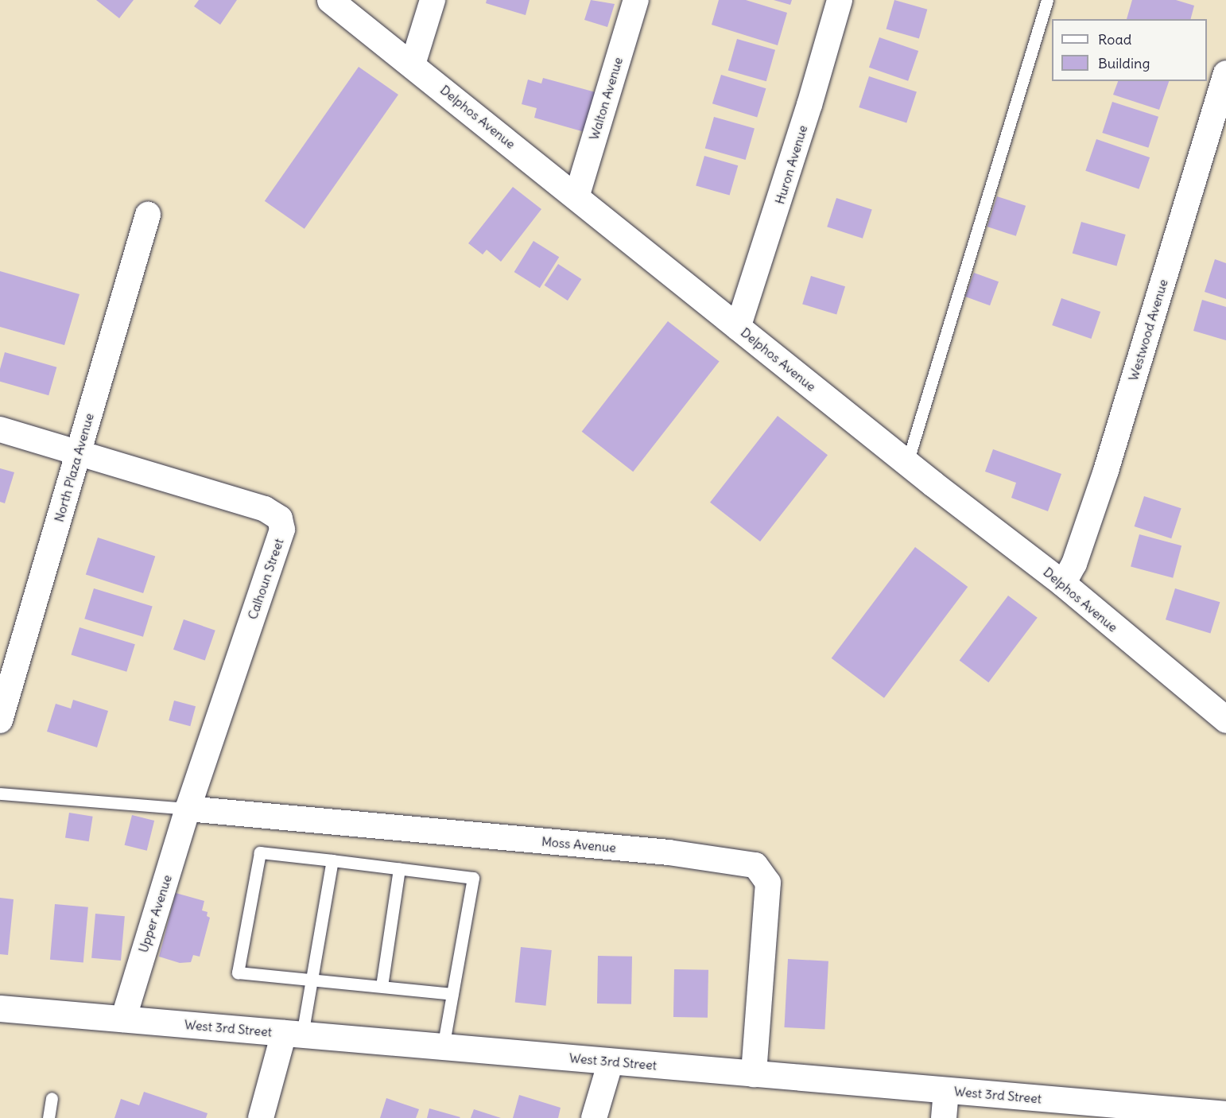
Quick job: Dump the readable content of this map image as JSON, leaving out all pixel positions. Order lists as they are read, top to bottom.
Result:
{
  "streets": {
    "main road": ["Delphos Avenue", "West 3rd Street"],
    "street": [
      "Walton Avenue",
      "Huron Avenue",
      "Westwood Avenue",
      "North Plaza Avenue",
      "Calhoun Street",
      "Moss Avenue",
      "Upper Avenue"
    ]
  },
  "crossings": [
    ["Walton Avenue", "Delphos Avenue"],
    ["Delphos Avenue", "Huron Avenue"],
    ["Delphos Avenue", "Westwood Avenue"],
    ["North Plaza Avenue", "Calhoun Street"],
    ["Calhoun Street", "Moss Avenue"],
    ["Calhoun Street", "Upper Avenue"],
    ["Moss Avenue", "Upper Avenue"],
    ["Moss Avenue", "West 3rd Street"],
    ["Upper Avenue", "West 3rd Street"]
  ],
  "legend": ["Road", "Building"]
}
